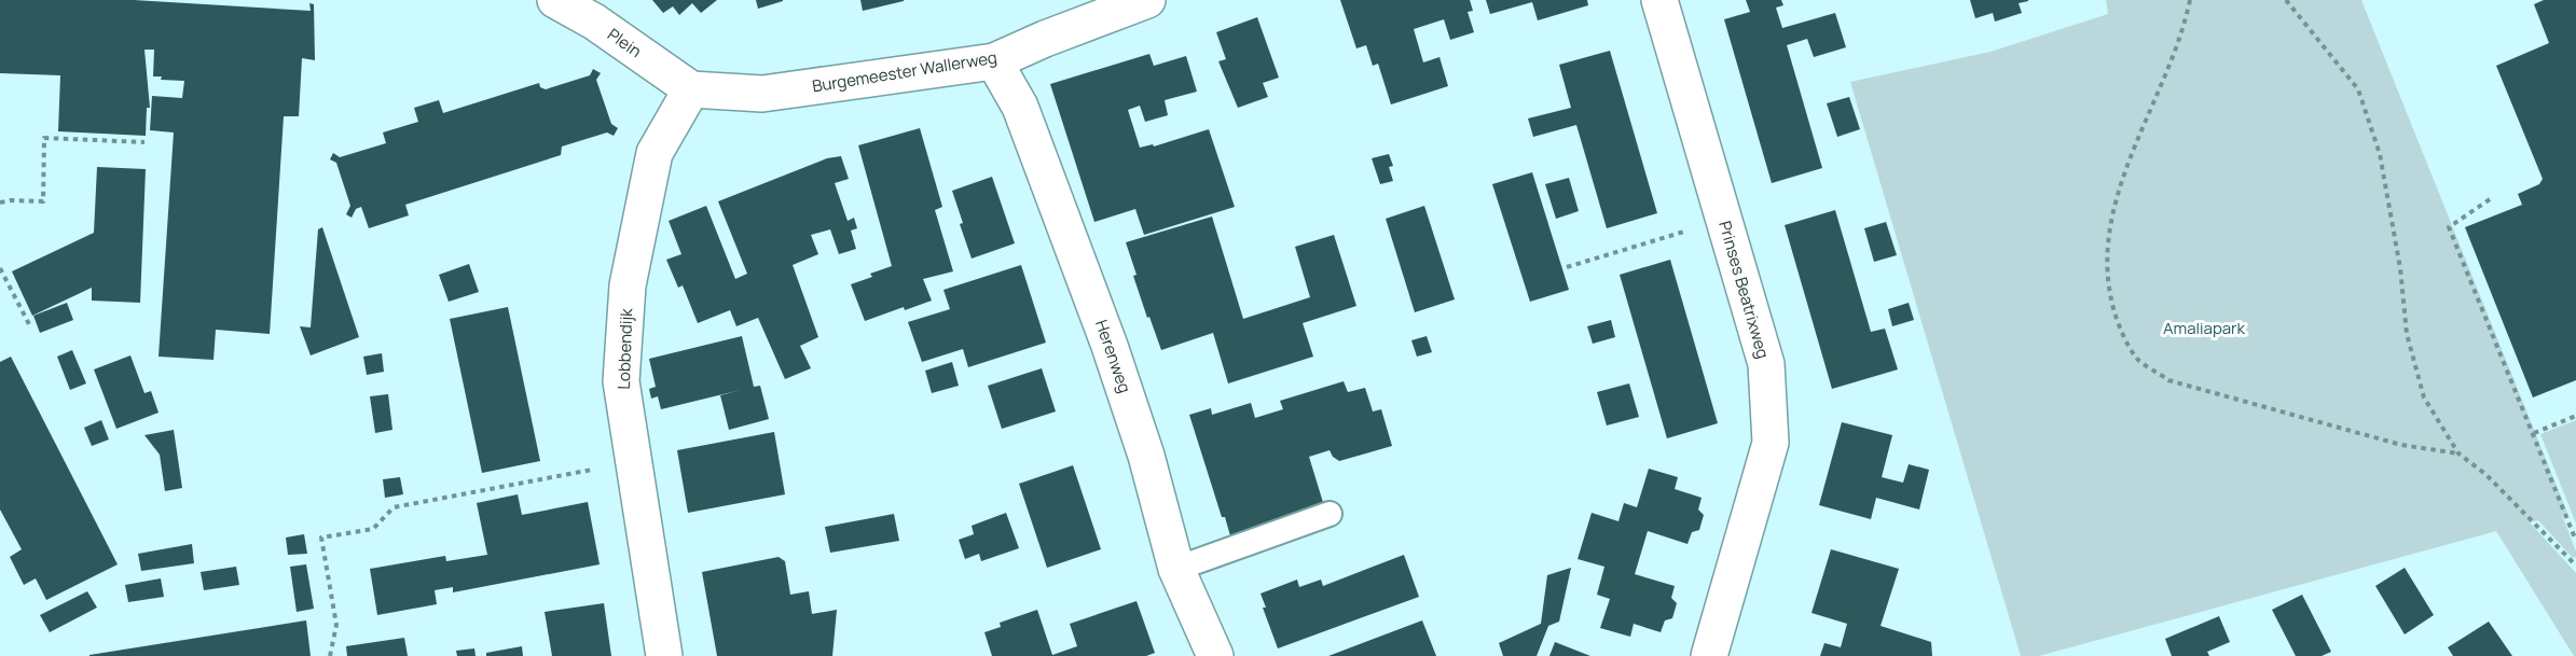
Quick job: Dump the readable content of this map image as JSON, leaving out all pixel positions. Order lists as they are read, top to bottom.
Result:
{
  "streets": {
    "street": [
      "Plein",
      "Burgemeester Wallerweg",
      "Prinses Beatrixweg",
      "Lobbendijk",
      "Herenweg"
    ]
  },
  "crossings": [
    ["Plein", "Burgemeester Wallerweg"],
    ["Plein", "Lobbendijk"],
    ["Burgemeester Wallerweg", "Lobbendijk"],
    ["Burgemeester Wallerweg", "Herenweg"]
  ],
  "parks": ["Amaliapark"]
}
